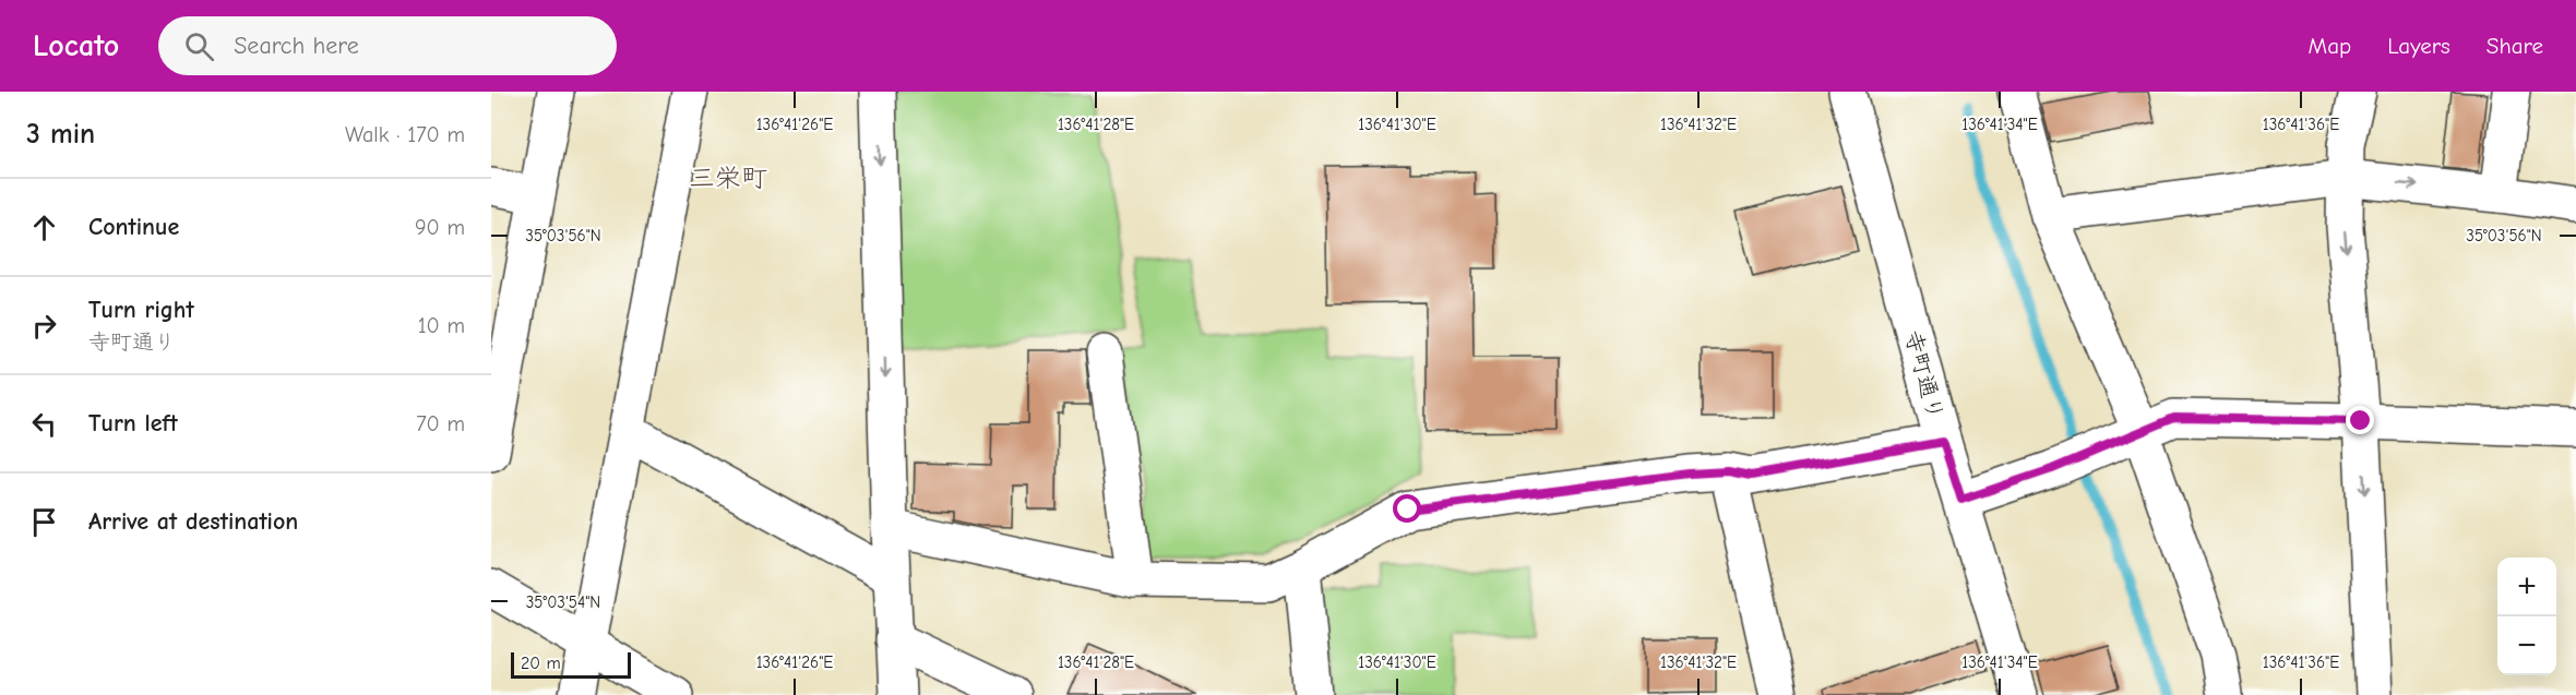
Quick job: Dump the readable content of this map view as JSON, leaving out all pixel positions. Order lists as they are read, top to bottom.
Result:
{
  "streets": {
    "street": ["寺町通り"]
  },
  "districts": ["三栄町"],
  "scale_bar": "20 m",
  "page": {
    "header": "Locato",
    "search": "Search here",
    "nav": ["Map", "Layers", "Share"],
    "heading": ["3 min", "Walk · 170 m"],
    "list": [
      ["Continue", "90 m"],
      ["Turn right", "寺町通り", "10 m"],
      ["Turn left", "70 m"],
      "Arrive at destination"
    ],
    "map_buttons": ["+", "−"],
    "scale": "20 m"
  },
  "coordinates": [
    "136°41'26\"E",
    "136°41'28\"E",
    "136°41'30\"E",
    "136°41'32\"E",
    "136°41'34\"E",
    "136°41'36\"E",
    "35°03'56\"N",
    "35°03'54\"N"
  ]
}
